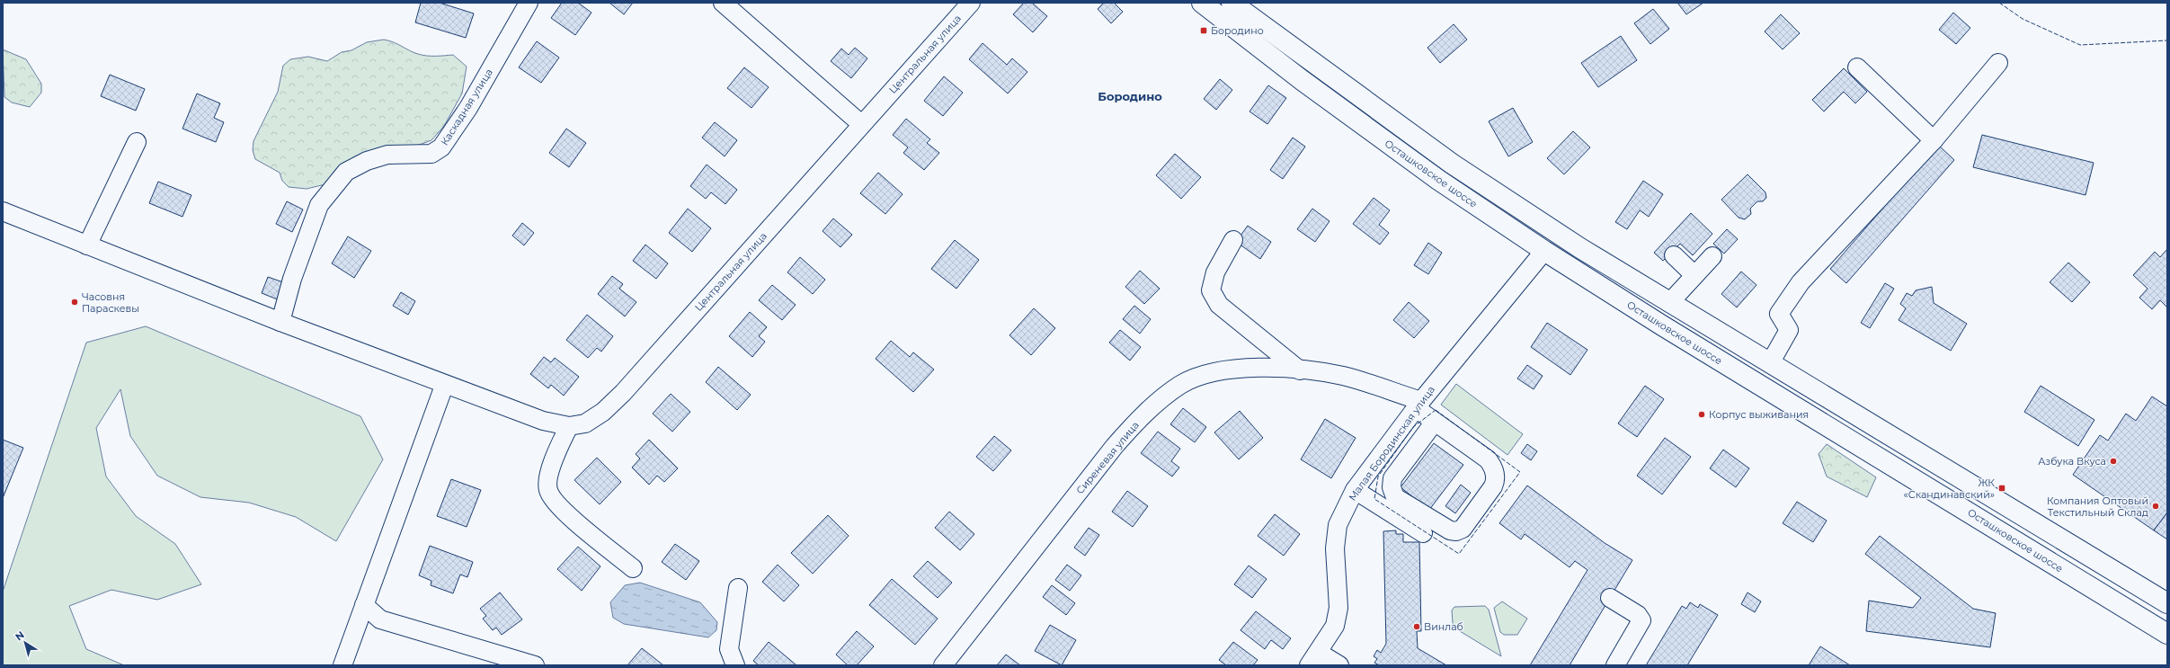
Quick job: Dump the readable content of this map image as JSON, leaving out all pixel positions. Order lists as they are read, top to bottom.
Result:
{
  "streets": {
    "main road": ["Осташковское шоссе"],
    "street": [
      "Центральная улица",
      "Каскадная улица",
      "Малая Бородинская улица",
      "Сиреневая улица"
    ]
  },
  "crossings": [
    ["Центральная улица", "Каскадная улица"],
    ["Осташковское шоссе", "Малая Бородинская улица"],
    ["Малая Бородинская улица", "Сиреневая улица"]
  ],
  "districts": ["Бородино"],
  "places": {
    "transit": ["Бородино", "ЖК «Скандинавский»"],
    "other": [
      "Часовня Параскевы",
      "Корпус выживания",
      "Азбука Вкуса",
      "Компания Оптовый Текстильный Склад",
      "Винлаб"
    ]
  },
  "north": "top left"
}
